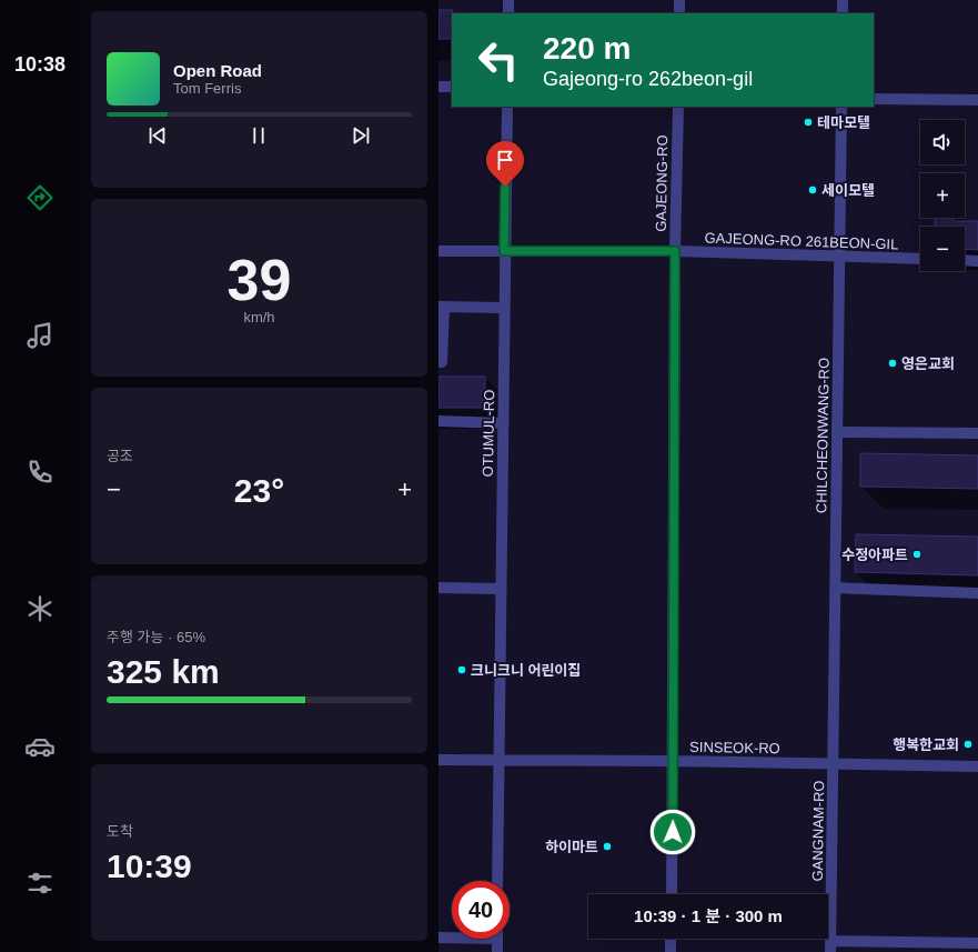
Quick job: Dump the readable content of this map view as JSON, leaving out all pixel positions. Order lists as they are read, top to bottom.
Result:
{
  "streets": {
    "street": [
      "GAJEONG-RO",
      "GAJEONG-RO 261BEON-GIL",
      "OTUMUL-RO",
      "CHILCHEONWANG-RO",
      "SINSEOK-RO",
      "GANGNAM-RO"
    ]
  },
  "crossings": [
    ["GAJEONG-RO", "GAJEONG-RO 261BEON-GIL"],
    ["GAJEONG-RO", "SINSEOK-RO"],
    ["GAJEONG-RO 261BEON-GIL", "OTUMUL-RO"],
    ["GAJEONG-RO 261BEON-GIL", "CHILCHEONWANG-RO"],
    ["OTUMUL-RO", "SINSEOK-RO"],
    ["CHILCHEONWANG-RO", "SINSEOK-RO"],
    ["CHILCHEONWANG-RO", "GANGNAM-RO"],
    ["SINSEOK-RO", "GANGNAM-RO"]
  ],
  "places": [
    "테마모텔",
    "세이모텔",
    "영은교회",
    "수정아파트",
    "크니크니 어린이집",
    "행복한교회",
    "하이마트"
  ],
  "page": {
    "tabs": "10:38",
    "turn": ["220 m", "Gajeong-ro 262beon-gil"],
    "song": ["Open Road", "Tom Ferris"],
    "map_buttons": ["+", "−"],
    "tile": [
      ["39", "km/h"],
      "공조",
      ["주행 가능 · 65%", "325 km"],
      ["도착", "10:39"]
    ],
    "heat": ["−", "23°", "+"],
    "limit": "40",
    "trip": "10:39 · 1 분 · 300 m"
  }
}
